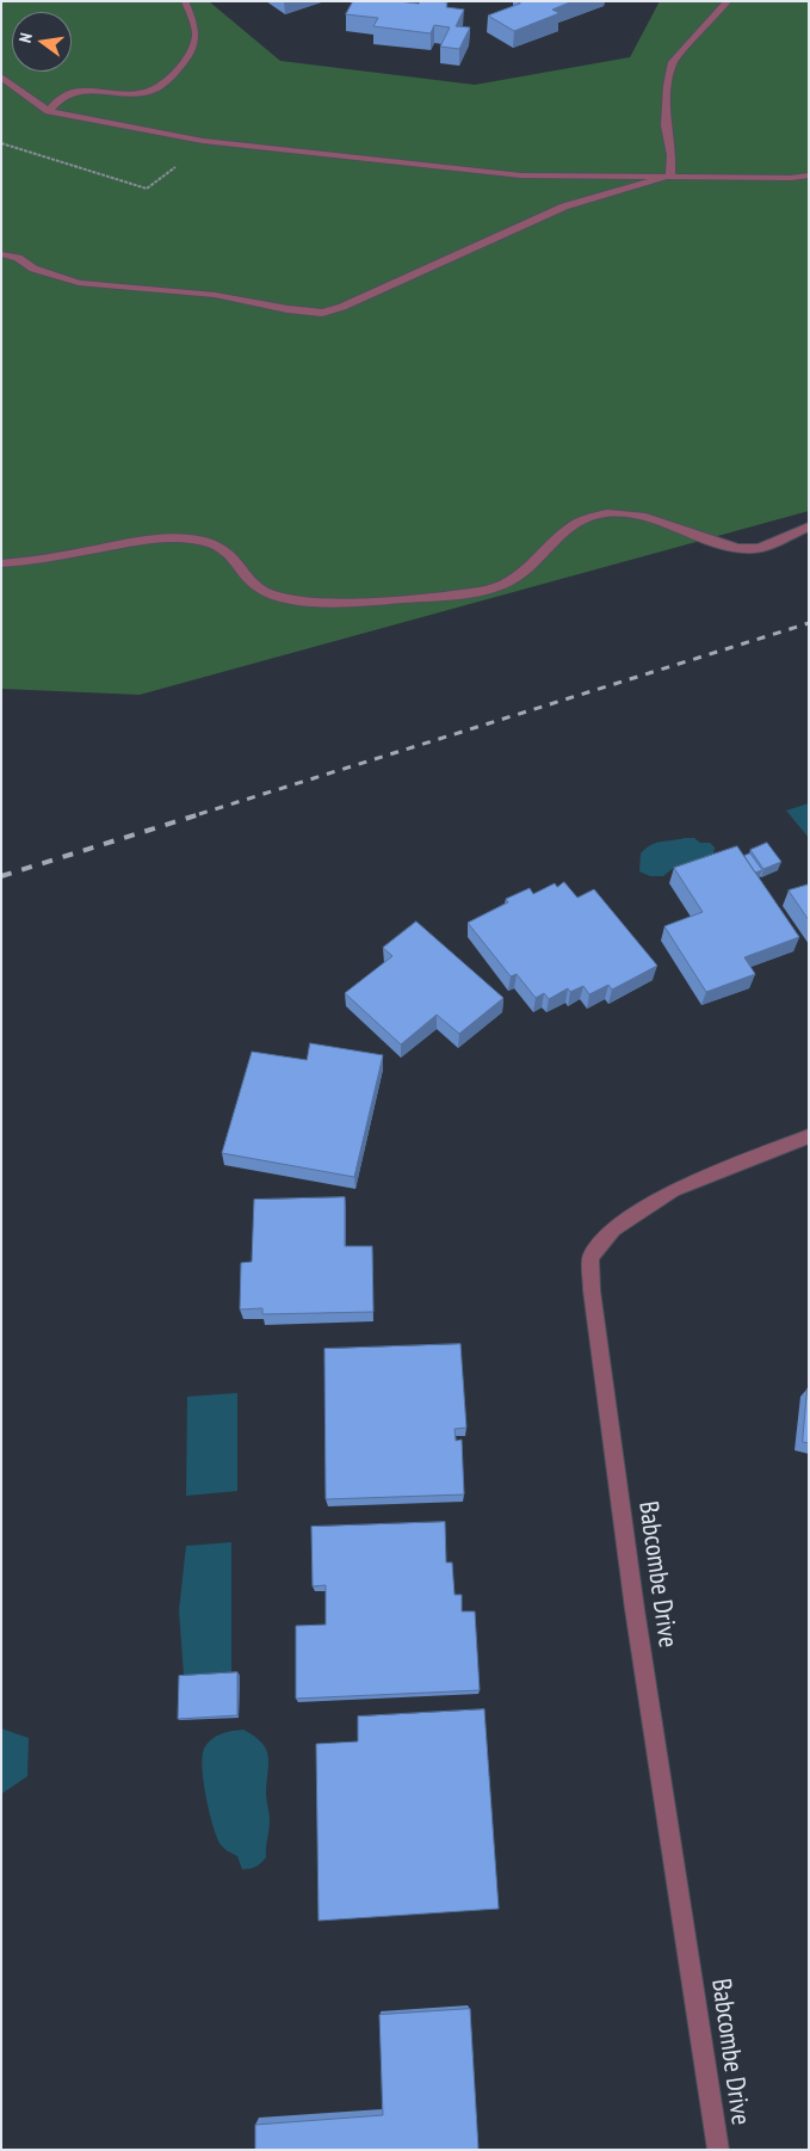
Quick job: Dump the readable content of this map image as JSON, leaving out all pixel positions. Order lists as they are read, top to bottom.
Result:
{
  "streets": {
    "street": ["Babcombe Drive"]
  },
  "north": "left"
}
